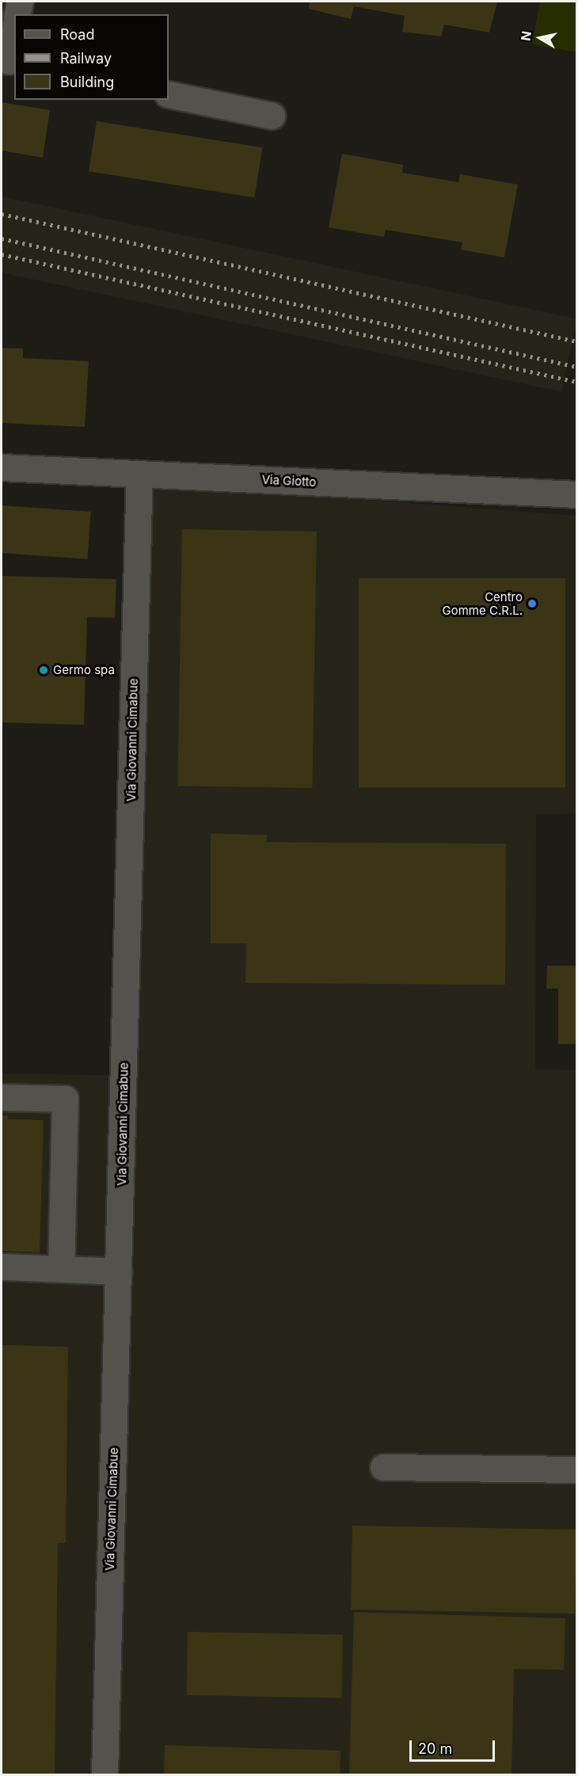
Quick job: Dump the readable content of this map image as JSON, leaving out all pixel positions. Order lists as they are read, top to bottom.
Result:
{
  "streets": {
    "street": ["Via Giotto", "Via Giovanni Cimabue"]
  },
  "crossings": [
    ["Via Giotto", "Via Giovanni Cimabue"]
  ],
  "places": ["Centro Gomme C.R.L.", "Germo spa"],
  "legend": ["Road", "Railway", "Building"],
  "scale_bar": "20 m",
  "north": "left"
}
